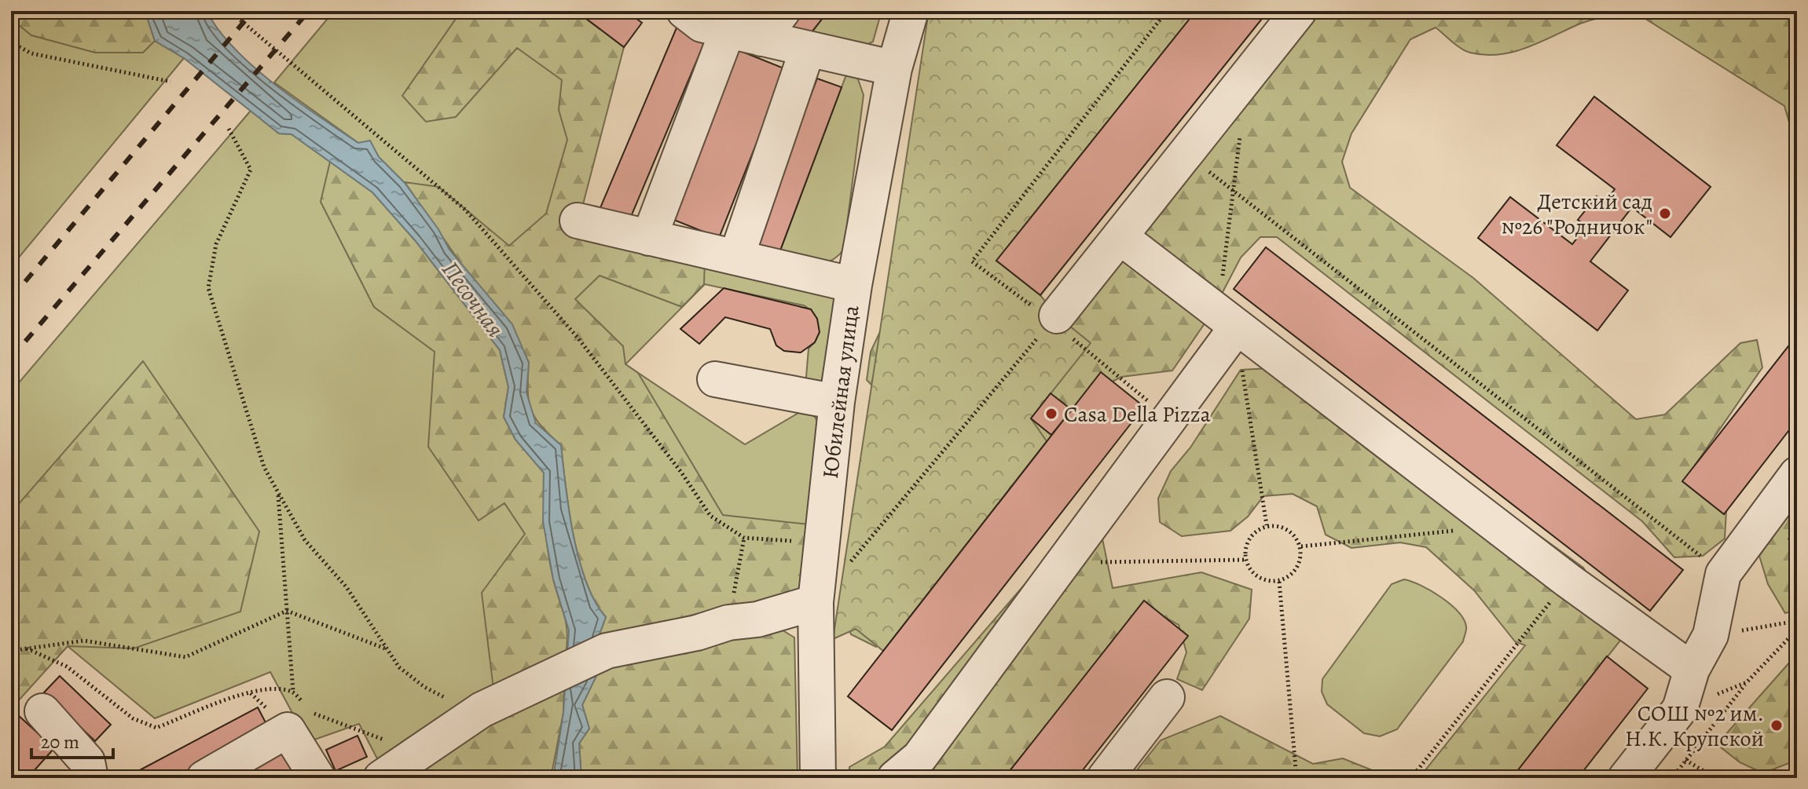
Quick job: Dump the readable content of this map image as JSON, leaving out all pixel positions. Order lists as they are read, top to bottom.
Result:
{
  "streets": {
    "street": ["Юбилейная улица"]
  },
  "water": ["Песочная"],
  "places": ["Детский сад №26 \"Родничок\"", "Casa Della Pizza", "СОШ №2 им. Н.К. Крупской"],
  "scale_bar": "20 m"
}
